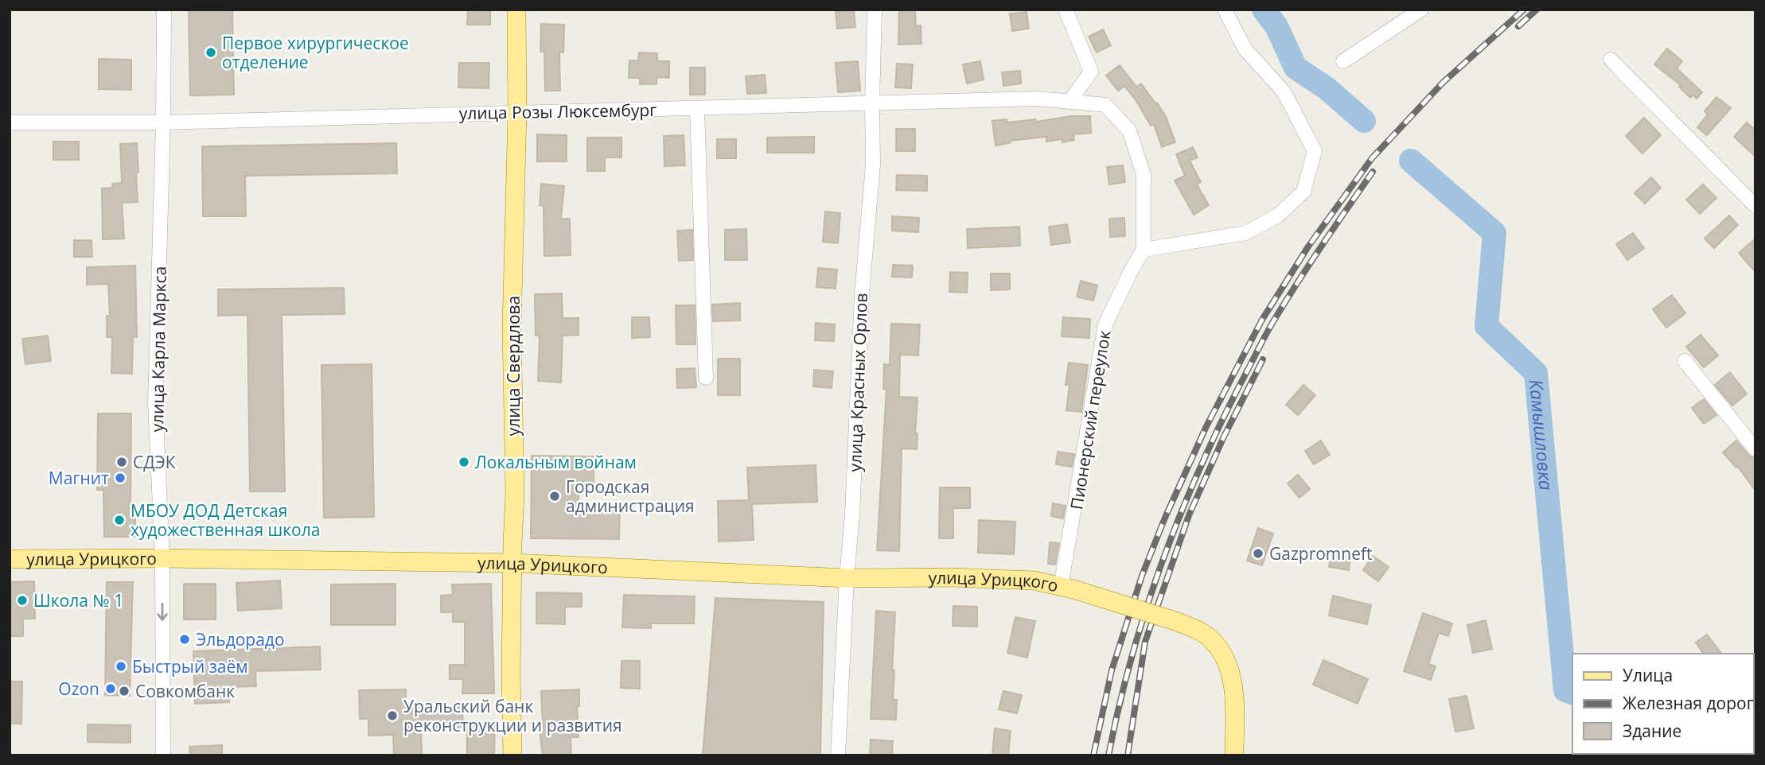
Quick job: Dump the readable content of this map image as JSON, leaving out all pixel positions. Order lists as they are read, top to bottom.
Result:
{
  "streets": {
    "main road": ["улица Свердлова", "улица Урицкого"],
    "street": [
      "улица Розы Люксембург",
      "улица Карла Маркса",
      "улица Красных Орлов",
      "Пионерский переулок"
    ]
  },
  "crossings": [
    ["улица Розы Люксембург", "улица Карла Маркса"],
    ["улица Розы Люксембург", "улица Свердлова"],
    ["улица Розы Люксембург", "улица Красных Орлов"],
    ["улица Розы Люксембург", "Пионерский переулок"],
    ["улица Карла Маркса", "улица Урицкого"],
    ["улица Свердлова", "улица Урицкого"],
    ["улица Красных Орлов", "улица Урицкого"],
    ["Пионерский переулок", "улица Урицкого"]
  ],
  "water": ["Камышловка"],
  "places": [
    "Первое хирургическое отделение",
    "СДЭК",
    "Локальным войнам",
    "Магнит",
    "Городская администрация",
    "МБОУ ДОД Детская художественная школа",
    "Gazpromneft",
    "Школа № 1",
    "Эльдорадо",
    "Быстрый заём",
    "Ozon",
    "Совкомбанк",
    "Уральский банк реконструкции и развития"
  ],
  "legend": ["Улица", "Железная дорога", "Здание"]
}
